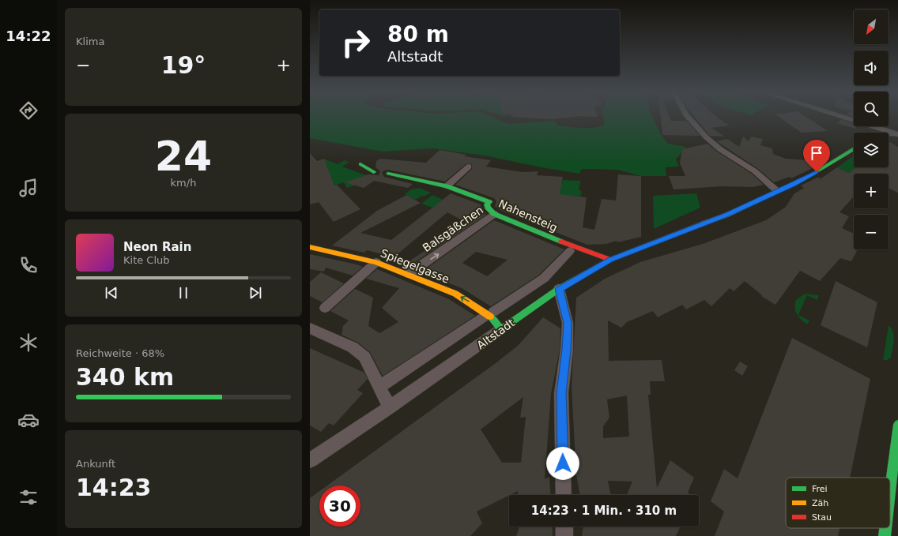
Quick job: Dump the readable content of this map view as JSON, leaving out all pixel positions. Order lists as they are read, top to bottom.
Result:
{
  "streets": {
    "street": [
      "Nahensteig",
      "Balsgäßchen",
      "Spiegelgasse",
      "Altstadt"
    ]
  },
  "crossings": [
    ["Nahensteig", "Balsgäßchen"],
    ["Nahensteig", "Altstadt"],
    ["Balsgäßchen", "Spiegelgasse"],
    ["Spiegelgasse", "Altstadt"]
  ],
  "one_way": ["Balsgäßchen", "Spiegelgasse"],
  "legend": ["Frei", "Zäh", "Stau"],
  "north": "bottom left",
  "page": {
    "tabs": "14:22",
    "tile": [
      "Klima",
      ["24", "km/h"],
      ["Reichweite · 68%", "340 km"],
      ["Ankunft", "14:23"]
    ],
    "map_buttons": ["+", "−"],
    "turn": ["80 m", "Altstadt"],
    "heat": ["−", "19°", "+"],
    "song": ["Neon Rain", "Kite Club"],
    "limit": "30",
    "trip": "14:23 · 1 Min. · 310 m"
  }
}
